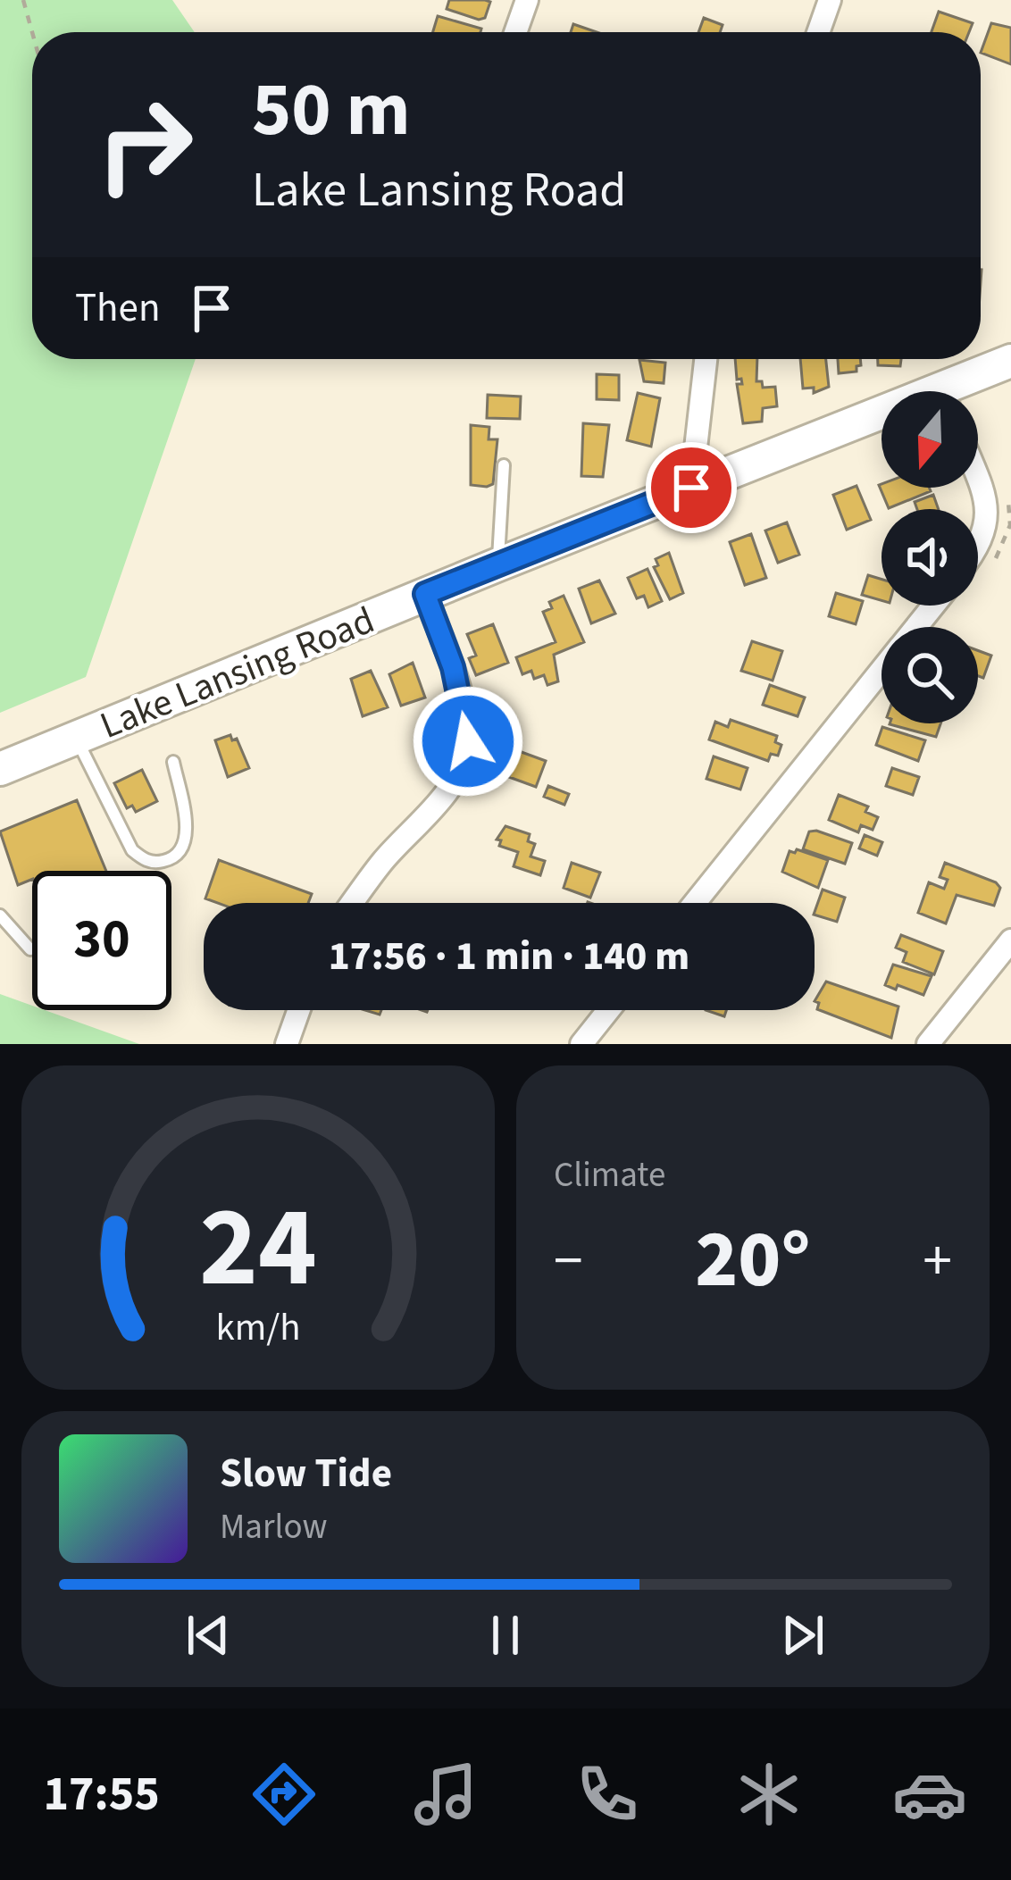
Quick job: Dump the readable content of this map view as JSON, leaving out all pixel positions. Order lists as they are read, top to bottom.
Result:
{
  "streets": {
    "main road": ["Lake Lansing Road"]
  },
  "north": "bottom",
  "page": {
    "turn": ["50 m", "Lake Lansing Road"],
    "then": "Then",
    "limit": "30",
    "trip": "17:56 · 1 min · 140 m",
    "tile": "Climate",
    "heat": ["−", "20°", "+"],
    "song": ["Slow Tide", "Marlow"],
    "tabs": "17:55",
    "gauge": ["24", "km/h"]
  }
}
